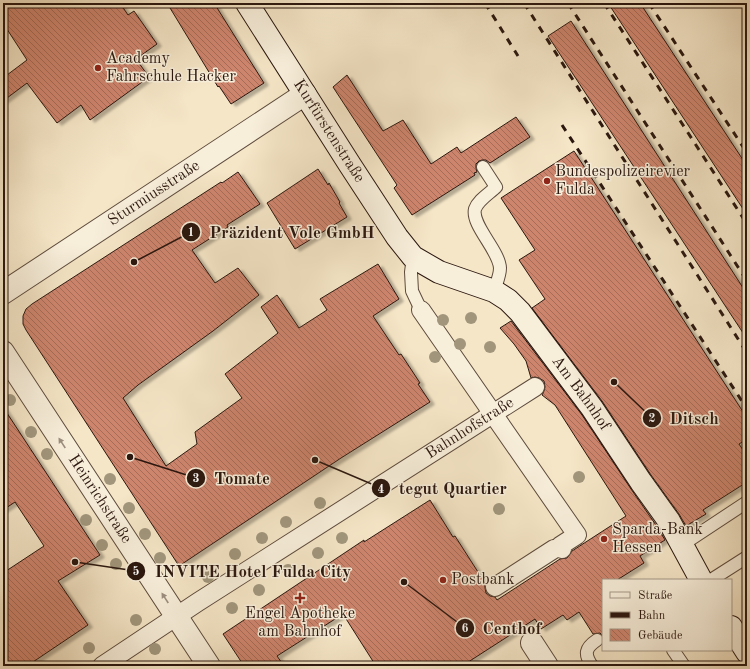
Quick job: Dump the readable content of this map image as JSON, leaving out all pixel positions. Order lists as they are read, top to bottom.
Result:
{
  "streets": {
    "main road": [
      "Kurfürstenstraße",
      "Sturmiusstraße",
      "Am Bahnhof",
      "Heinrichstraße"
    ],
    "street": ["Bahnhofstraße"]
  },
  "crossings": [
    ["Kurfürstenstraße", "Sturmiusstraße"],
    ["Kurfürstenstraße", "Am Bahnhof"],
    ["Bahnhofstraße", "Heinrichstraße"]
  ],
  "one_way": ["Heinrichstraße"],
  "places": {
    "other": [
      "Academy Fahrschule Hacker",
      "Bundespolizeirevier Fulda",
      "Präzident Vole GmbH",
      "Ditsch",
      "Tomate",
      "tegut Quartier",
      "Sparda-Bank Hessen",
      "INVITE Hotel Fulda City",
      "Postbank",
      "Centhof"
    ],
    "health": ["Engel Apotheke am Bahnhof"]
  },
  "legend": ["Straße", "Bahn", "Gebäude"]
}
